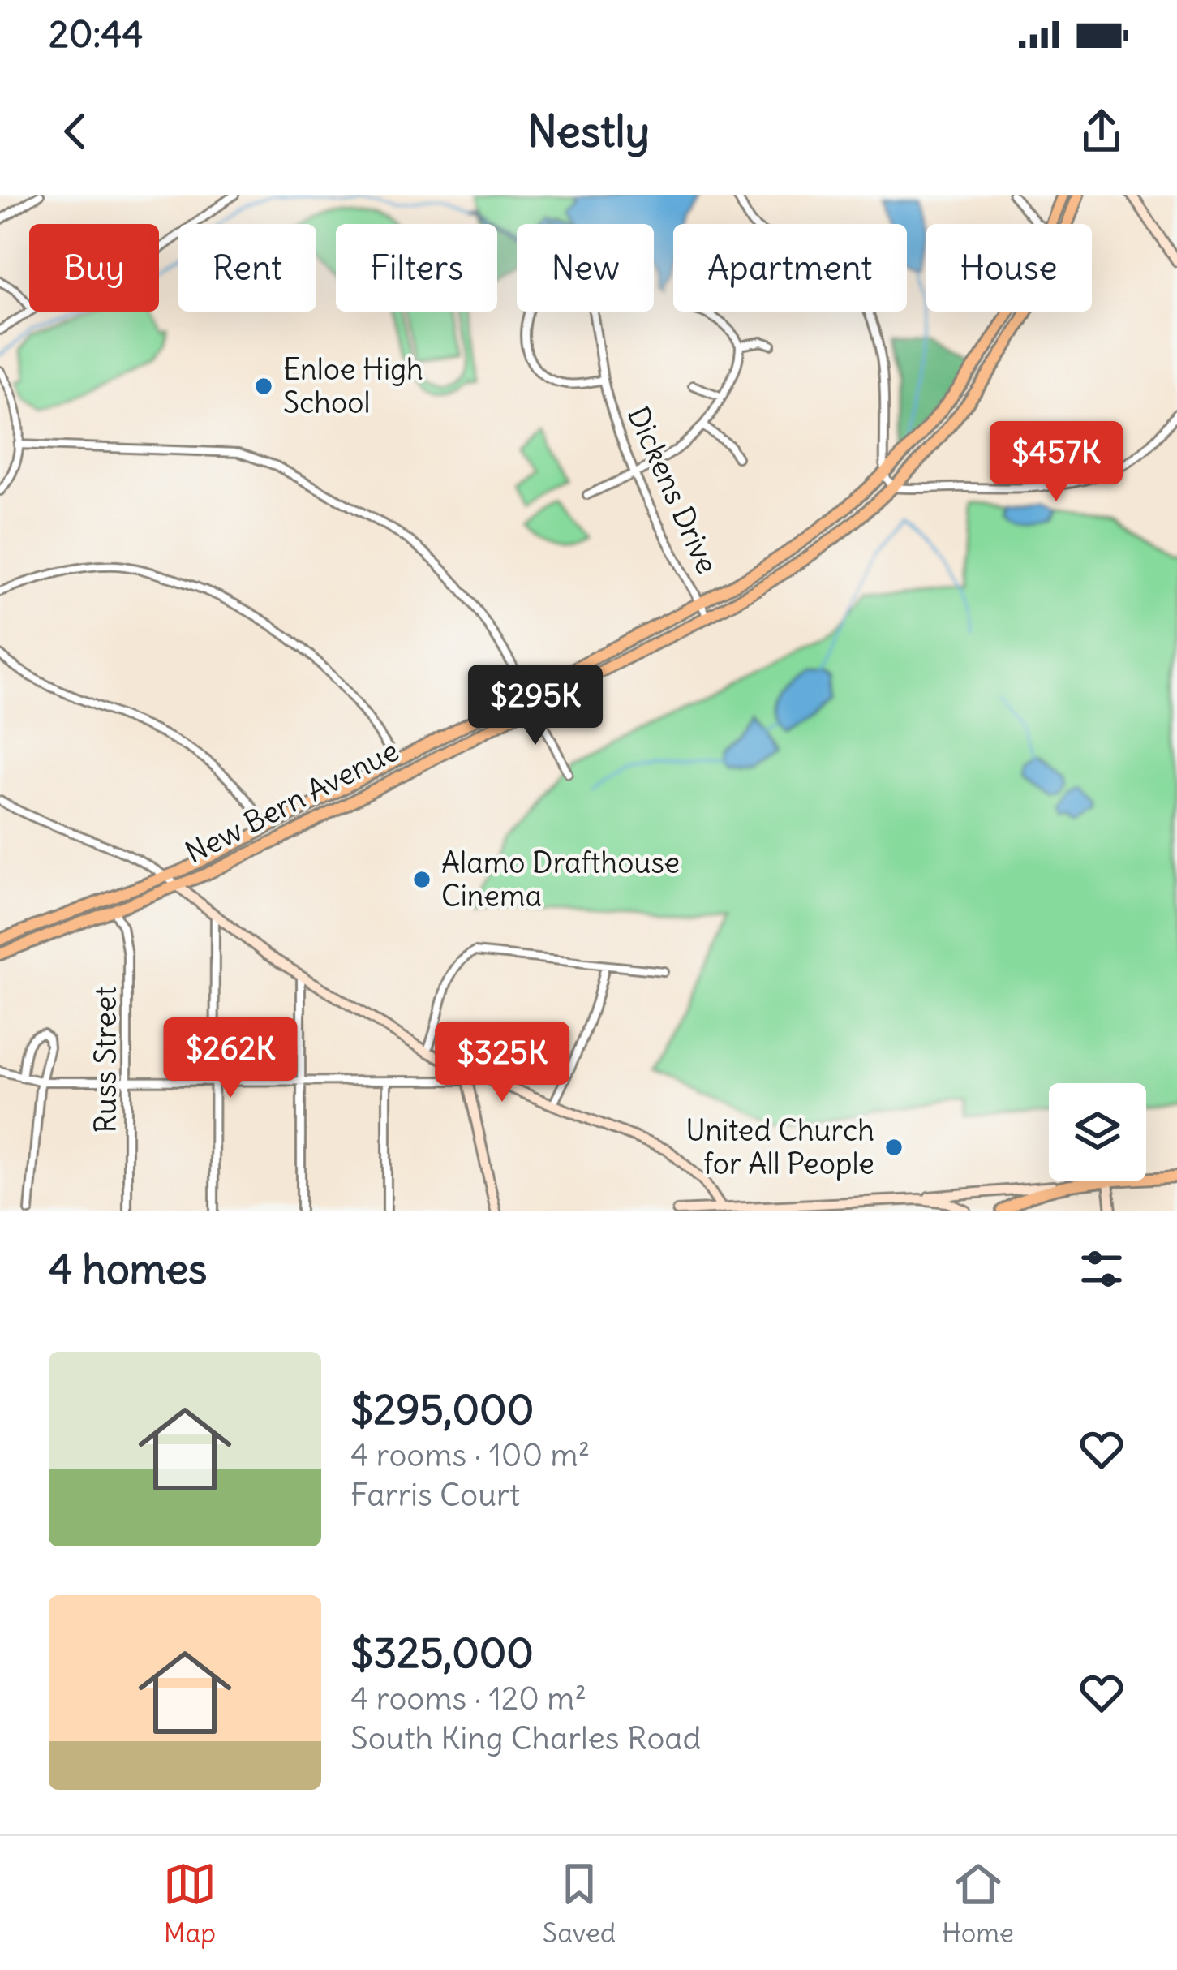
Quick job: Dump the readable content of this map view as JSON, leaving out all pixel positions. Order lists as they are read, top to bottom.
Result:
{
  "streets": {
    "main road": ["New Bern Avenue"],
    "street": ["Dickens Drive", "Russ Street"]
  },
  "crossings": [
    ["Dickens Drive", "New Bern Avenue"],
    ["New Bern Avenue", "Russ Street"]
  ],
  "places": ["Enloe High School", "Alamo Drafthouse Cinema", "United Church for All People"],
  "page": {
    "status": "20:44",
    "header": "Nestly",
    "chip": [
      "Buy",
      "Rent",
      "Filters",
      "New",
      "Apartment",
      "House"
    ],
    "price": [
      "$457K",
      "$295K",
      "$262K",
      "$325K"
    ],
    "heading": "4 homes",
    "list": [
      {
        "name": "$295,000",
        "note": "4 rooms · 100 m² · Farris Court"
      },
      {
        "name": "$325,000",
        "note": "4 rooms · 120 m² · South King Charles Road"
      }
    ],
    "tabs": ["Map", "Saved", "Home"]
  }
}
